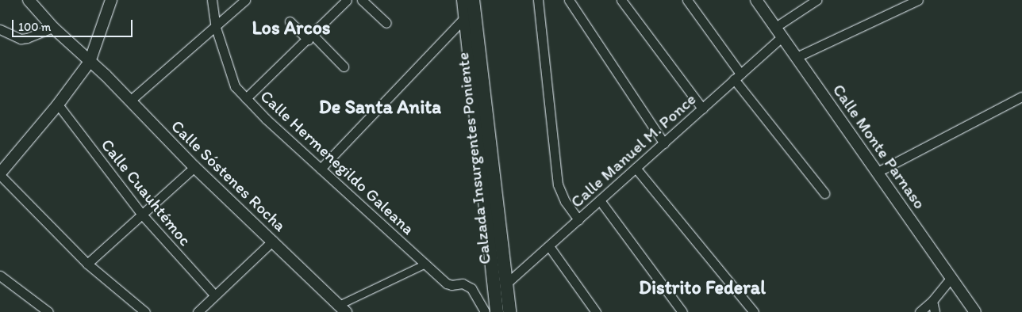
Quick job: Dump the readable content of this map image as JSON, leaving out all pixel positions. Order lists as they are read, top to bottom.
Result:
{
  "streets": {
    "main road": ["Calzada Insurgentes Poniente"],
    "street": [
      "Calle Monte Parnaso",
      "Calle Manuel M. Ponce",
      "Calle Hermenegildo Galeana",
      "Calle Sóstenes Rocha",
      "Calle Cuauhtémoc"
    ]
  },
  "crossings": [
    ["Calle Monte Parnaso", "Calle Manuel M. Ponce"],
    ["Calle Manuel M. Ponce", "Calzada Insurgentes Poniente"]
  ],
  "districts": ["Los Arcos", "De Santa Anita", "Distrito Federal"],
  "scale_bar": "100 m"
}
